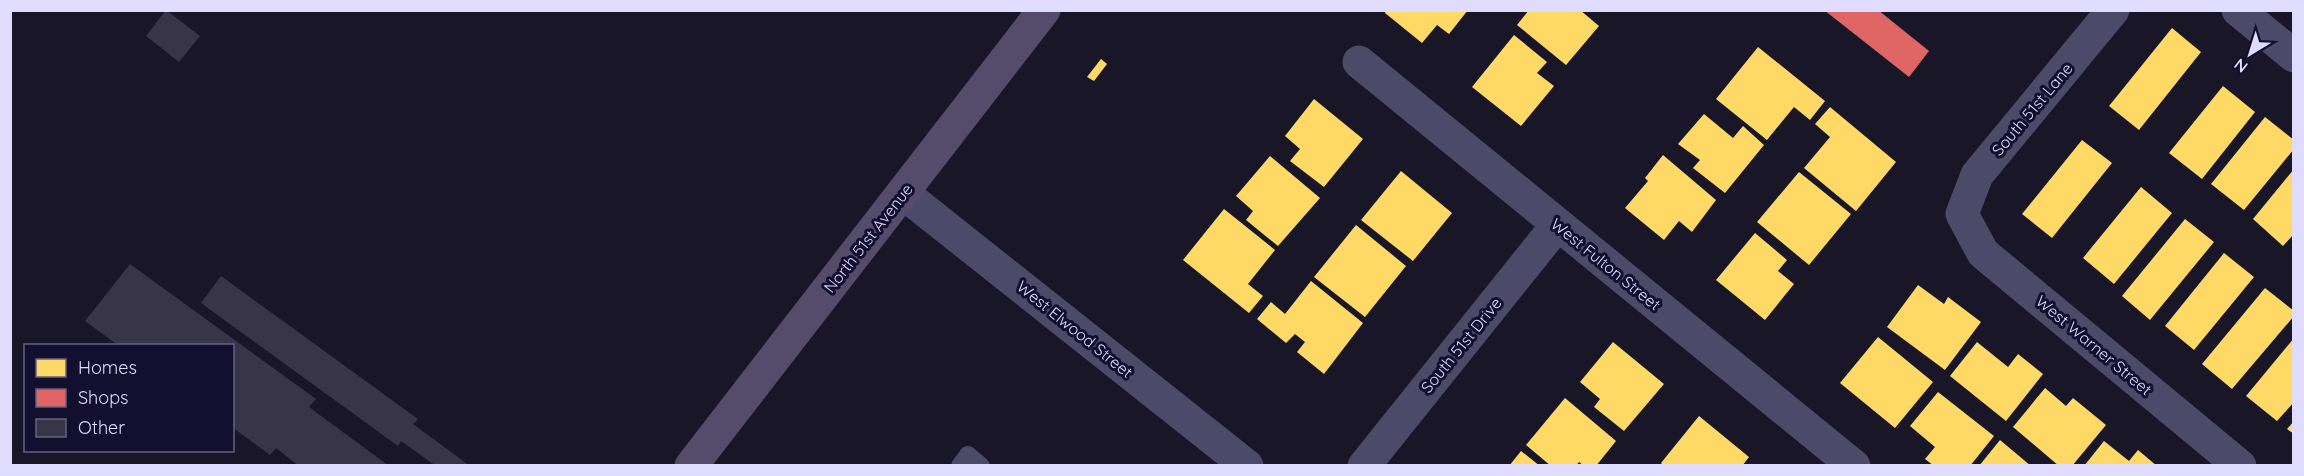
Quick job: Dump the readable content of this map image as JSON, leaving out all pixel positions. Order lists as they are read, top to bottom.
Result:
{
  "streets": {
    "main road": ["North 51st Avenue"],
    "street": [
      "South 51st Lane",
      "West Fulton Street",
      "West Elwood Street",
      "South 51st Drive",
      "West Warner Street"
    ]
  },
  "crossings": [
    ["South 51st Lane", "West Warner Street"],
    ["North 51st Avenue", "West Elwood Street"],
    ["West Fulton Street", "South 51st Drive"]
  ],
  "legend": ["Homes", "Shops", "Other"],
  "north": "bottom left"
}
